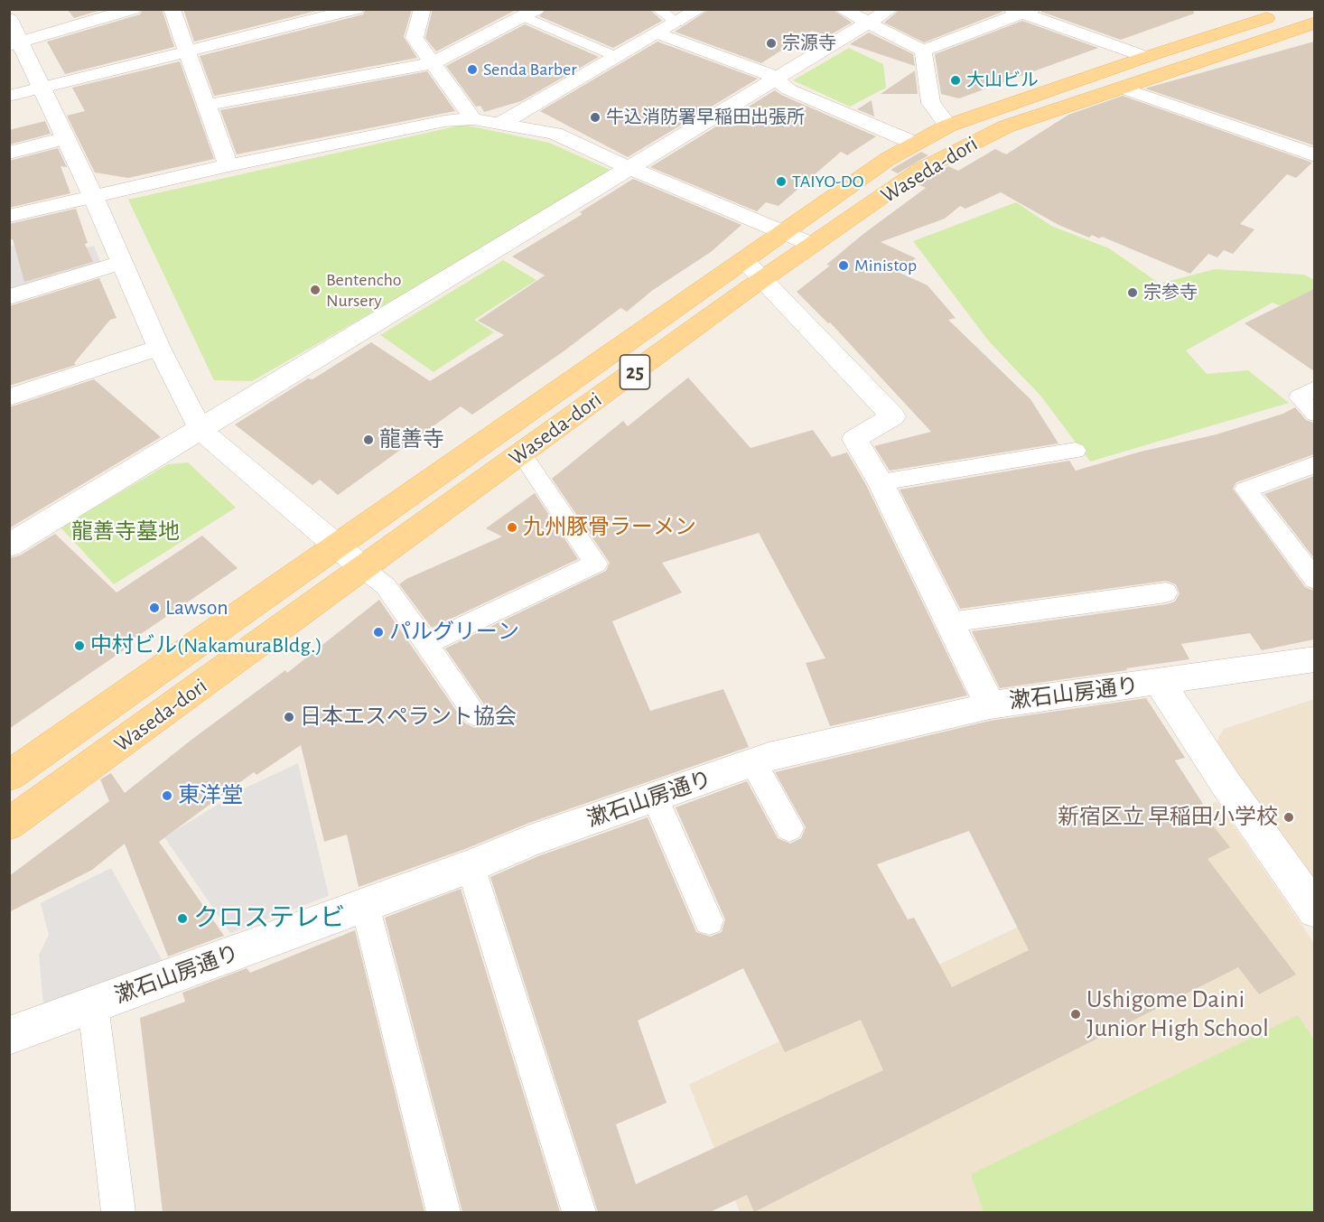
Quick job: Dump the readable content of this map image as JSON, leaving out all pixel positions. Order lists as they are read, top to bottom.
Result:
{
  "streets": {
    "main road": ["Waseda-dori", "25"],
    "street": ["漱石山房通り"]
  },
  "parks": ["龍善寺墓地"],
  "places": [
    "宗源寺",
    "Senda Barber",
    "大山ビル",
    "牛込消防署早稲田出張所",
    "TAIYO-DO",
    "Ministop",
    "Bentencho Nursery",
    "宗参寺",
    "龍善寺",
    "九州豚骨ラーメン",
    "Lawson",
    "パルグリーン",
    "中村ビル(NakamuraBldg.)",
    "日本エスペラント協会",
    "東洋堂",
    "新宿区立 早稲田小学校",
    "クロステレビ",
    "Ushigome Daini Junior High School"
  ]
}
